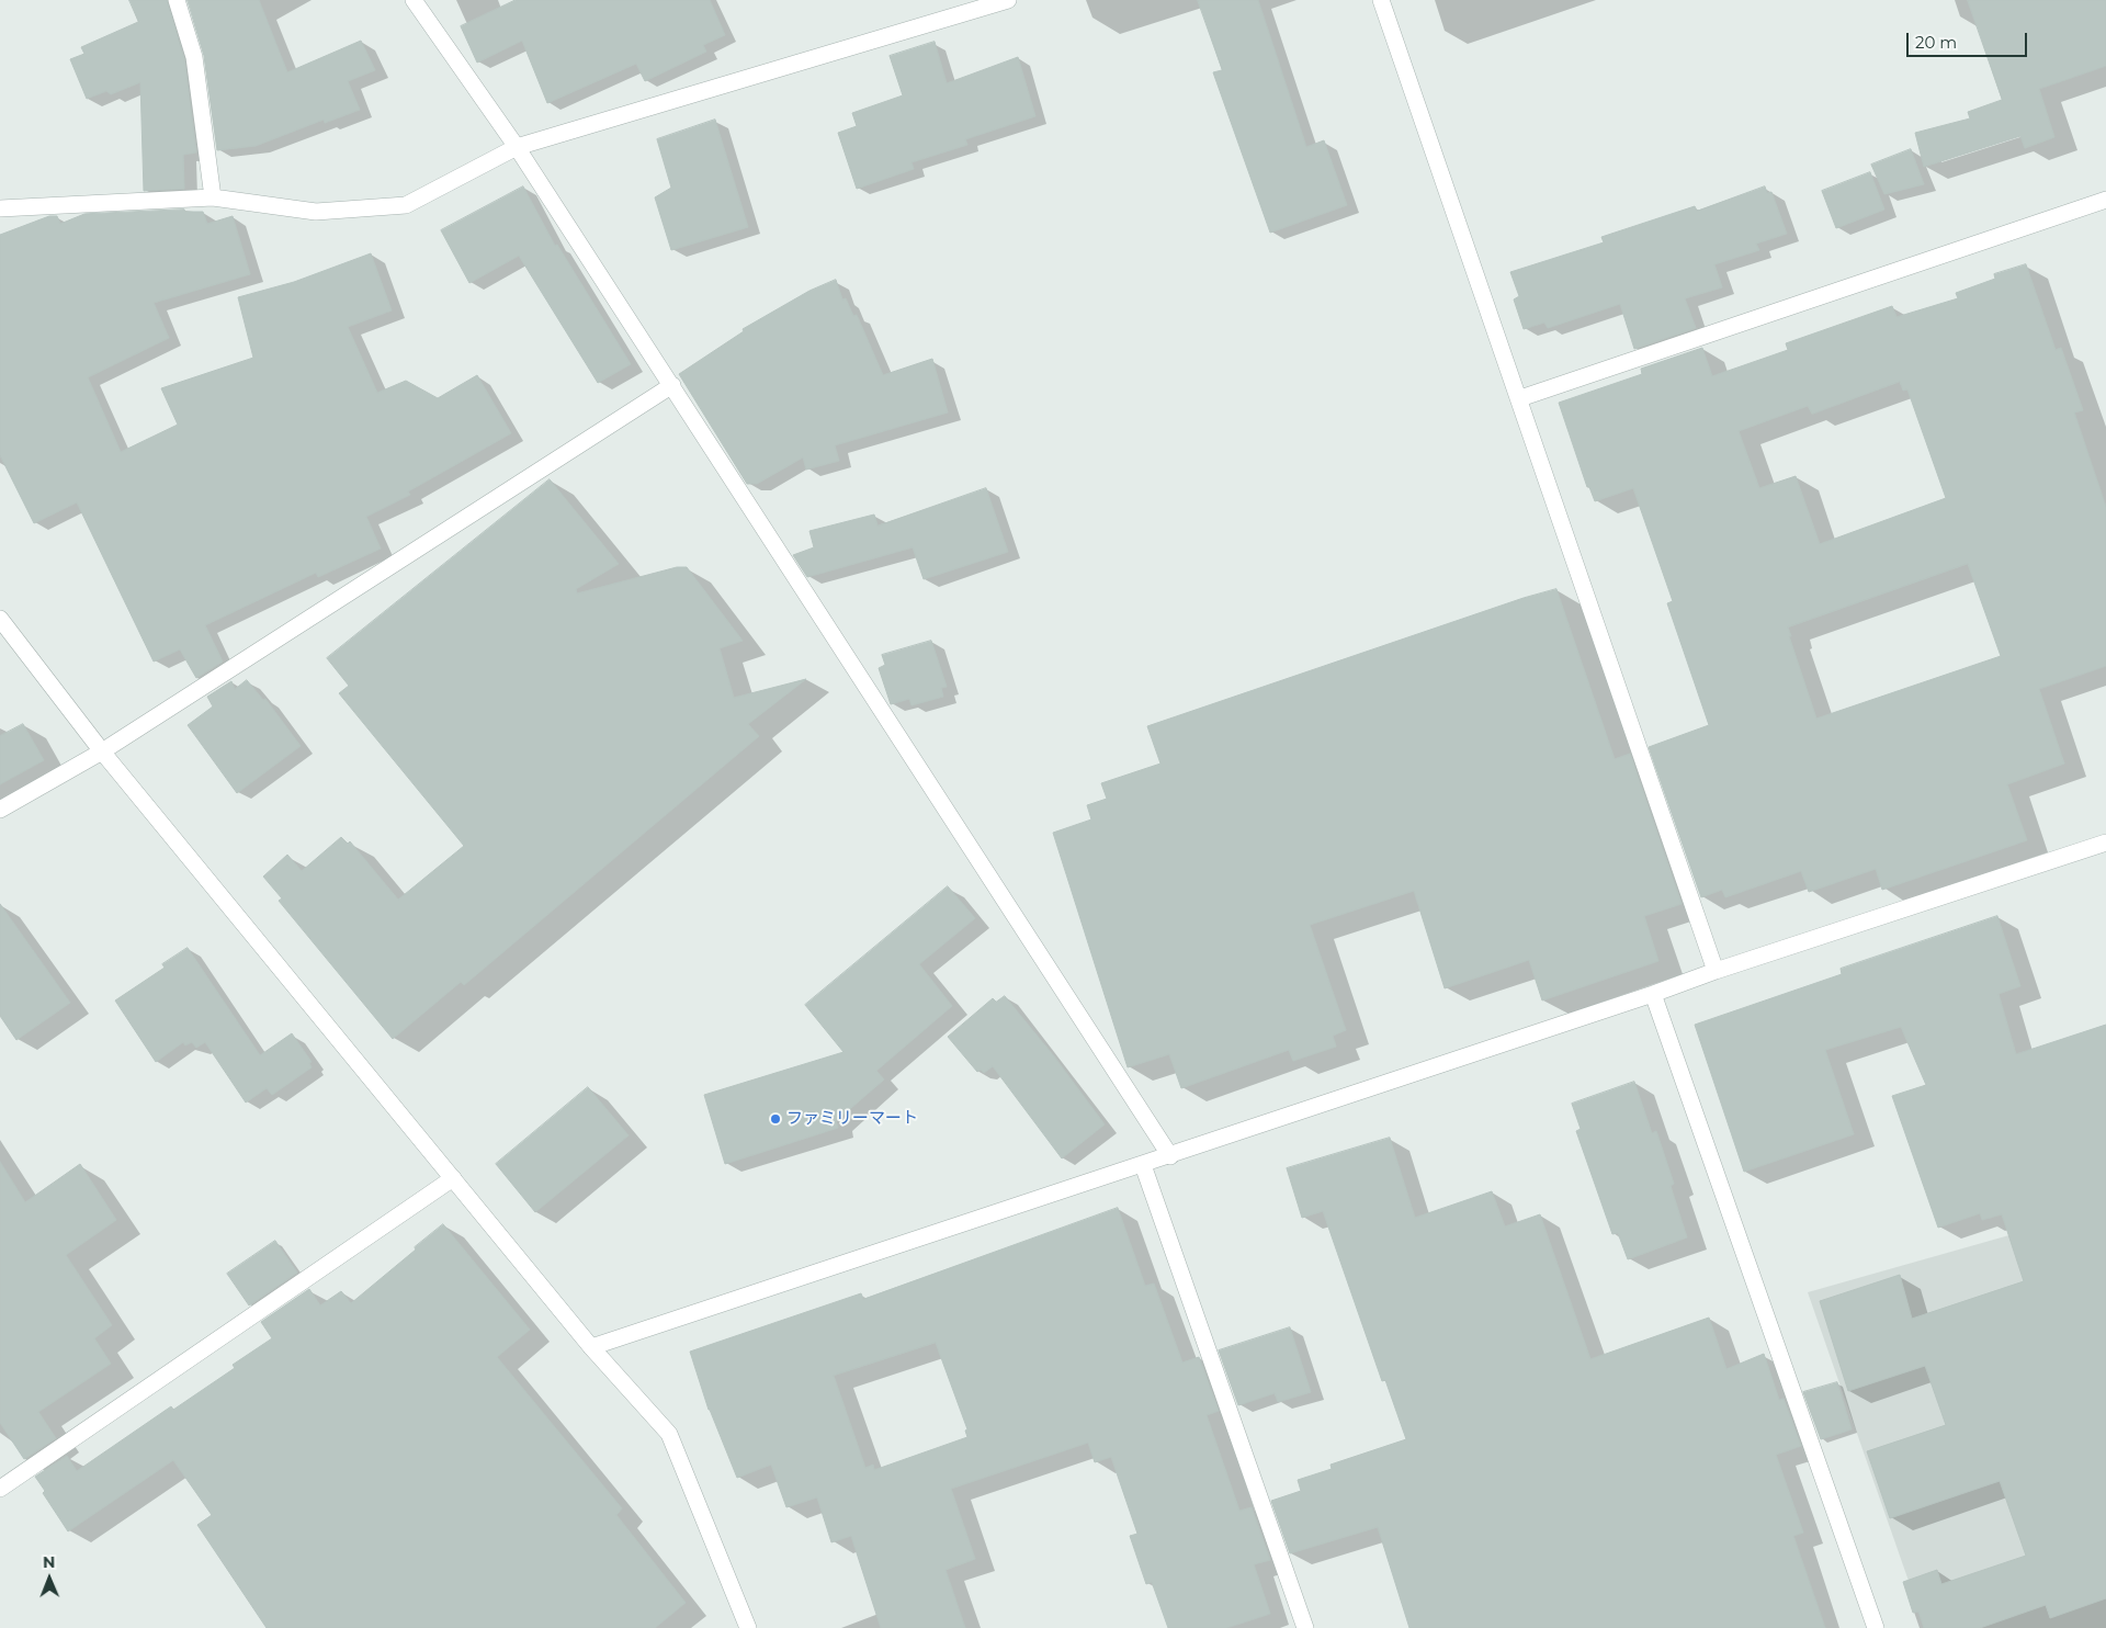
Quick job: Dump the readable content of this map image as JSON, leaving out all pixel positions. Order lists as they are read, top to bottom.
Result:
{
  "places": ["ファミリーマート"],
  "scale_bar": "20 m",
  "north": "top"
}
